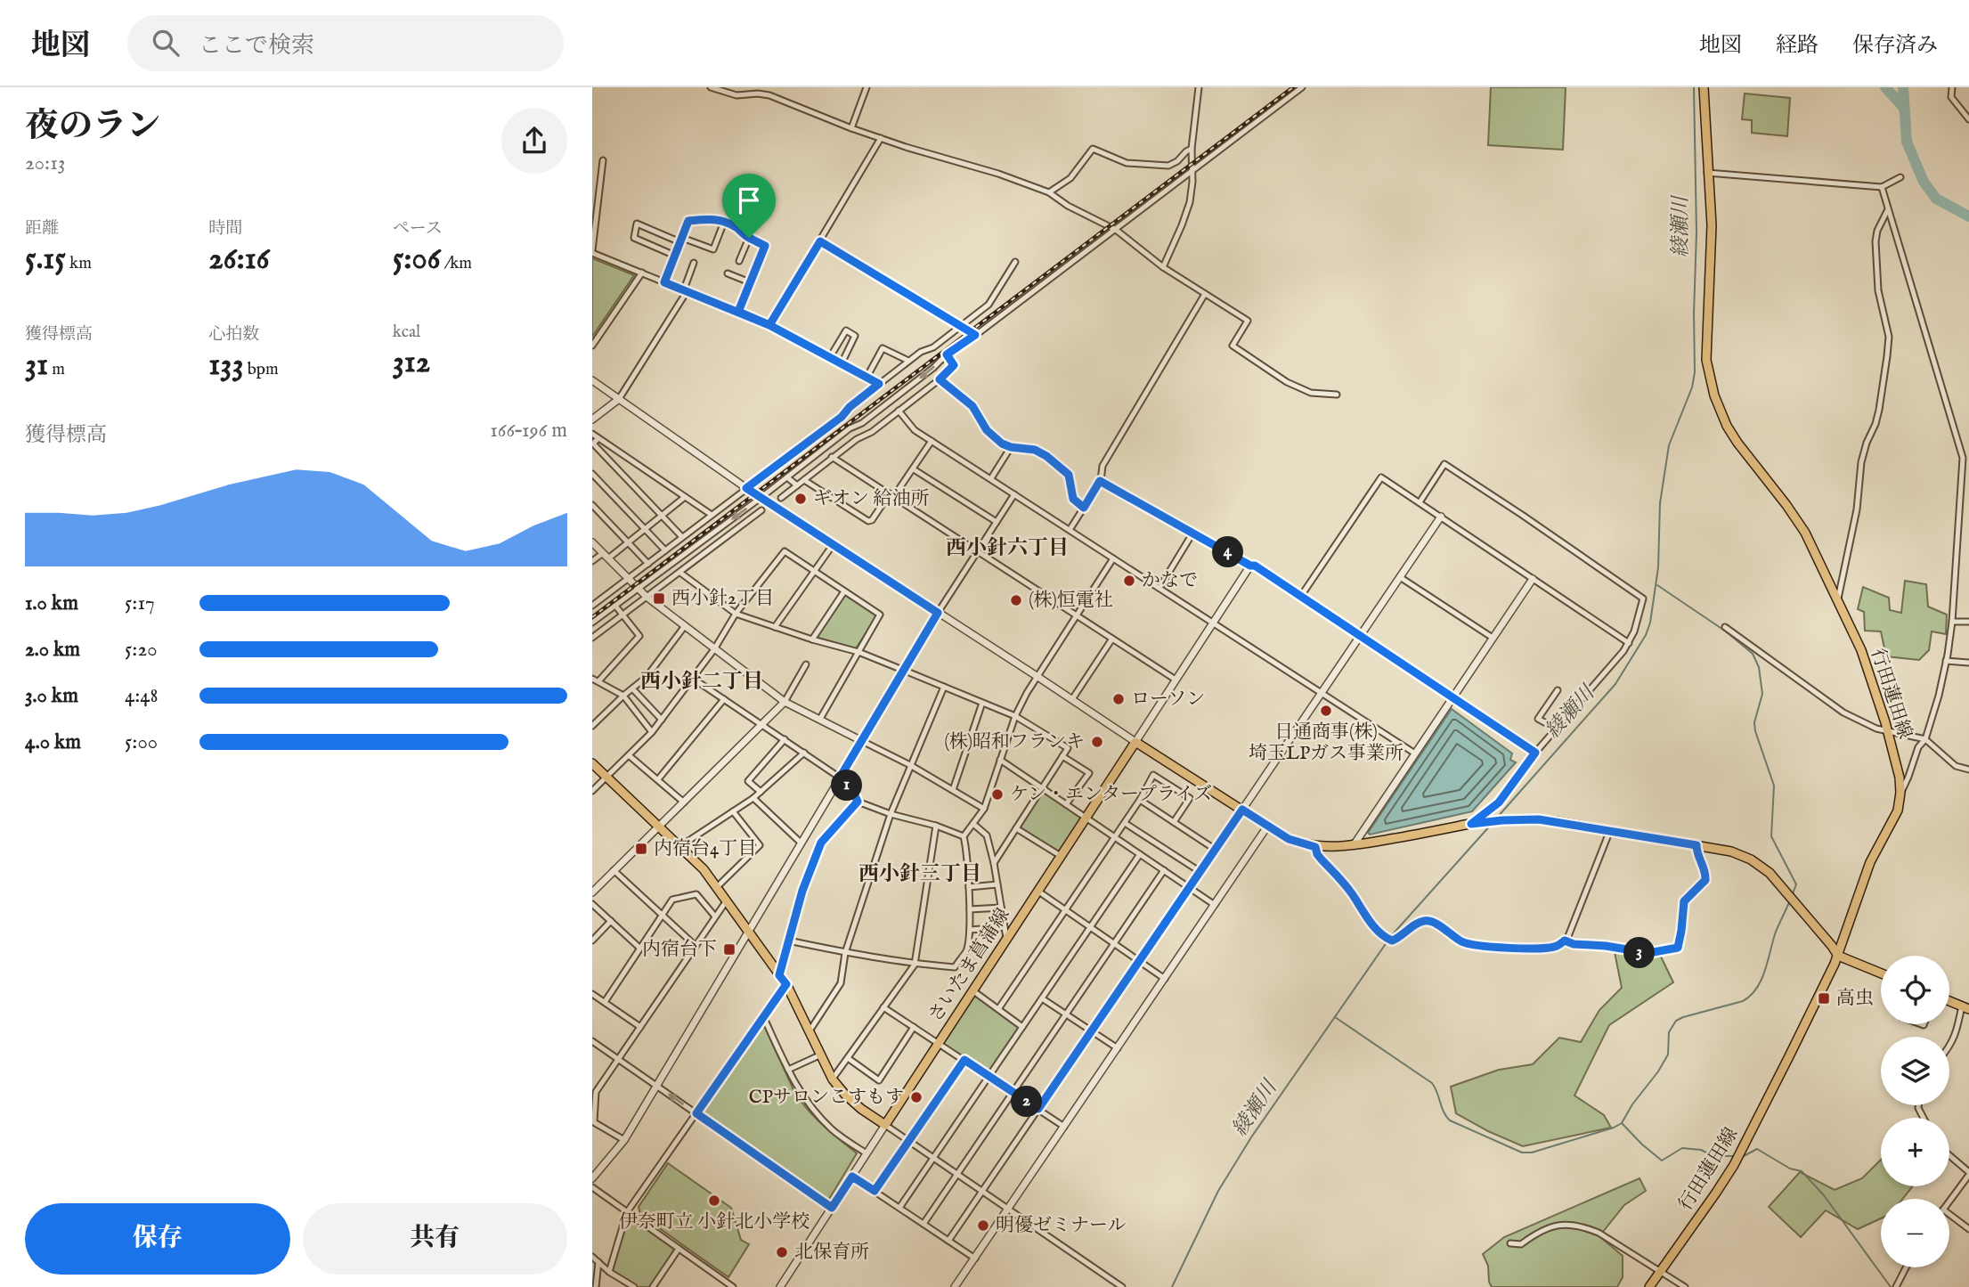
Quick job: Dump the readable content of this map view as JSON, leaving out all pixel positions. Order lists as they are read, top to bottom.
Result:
{
  "streets": {
    "main road": ["行田蓮田線", "さいたま菖蒲線"]
  },
  "districts": ["西小針六丁目", "西小針二丁目", "西小針三丁目"],
  "water": ["綾瀬川"],
  "places": {
    "other": [
      "ギオン 給油所",
      "かなで",
      "(株)恒電社",
      "ローソン",
      "日通商事(株) 埼玉LPガス事業所",
      "(株)昭和フランキ",
      "ケン・エンタープライズ",
      "CPサロンこすもす",
      "伊奈町立 小針北小学校",
      "明優ゼミナール",
      "北保育所"
    ],
    "transit": [
      "西小針2丁目",
      "内宿台4丁目",
      "内宿台下",
      "高虫"
    ]
  },
  "page": {
    "header": "地図",
    "search": "ここで検索",
    "nav": ["地図", "経路", "保存済み"],
    "heading": ["夜のラン", "20:13"],
    "stats": [
      ["距離", "5.15 km"],
      ["時間", "26:16"],
      ["ペース", "5:06 /km"],
      ["獲得標高", "31 m"],
      ["心拍数", "133 bpm"],
      ["kcal", "312"]
    ],
    "chart": ["獲得標高", "166–196 m"],
    "pins": [
      "4",
      "1",
      "3",
      "2"
    ],
    "list": [
      {
        "name": "1.0 km",
        "note": "5:17"
      },
      {
        "name": "2.0 km",
        "note": "5:20"
      },
      {
        "name": "3.0 km",
        "note": "4:48"
      },
      {
        "name": "4.0 km",
        "note": "5:00"
      }
    ],
    "map_buttons": ["+", "−"],
    "buttons": ["保存", "共有"]
  }
}
